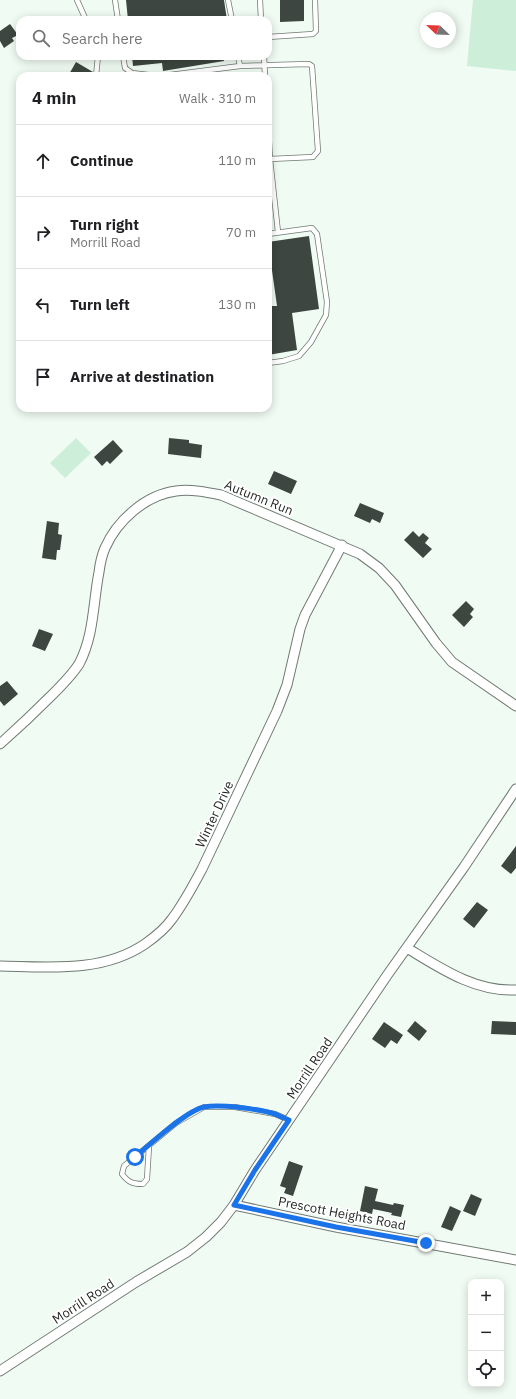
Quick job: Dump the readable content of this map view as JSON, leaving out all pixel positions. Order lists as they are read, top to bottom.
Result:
{
  "streets": {
    "street": [
      "Autumn Run",
      "Winter Drive",
      "Morrill Road",
      "Prescott Heights Road"
    ]
  },
  "crossings": [
    ["Autumn Run", "Winter Drive"],
    ["Morrill Road", "Prescott Heights Road"]
  ],
  "north": "top left",
  "page": {
    "search": "Search here",
    "heading": ["4 min", "Walk · 310 m"],
    "list": [
      ["Continue", "110 m"],
      ["Turn right", "Morrill Road", "70 m"],
      ["Turn left", "130 m"],
      "Arrive at destination"
    ],
    "map_buttons": ["+", "−"]
  }
}
